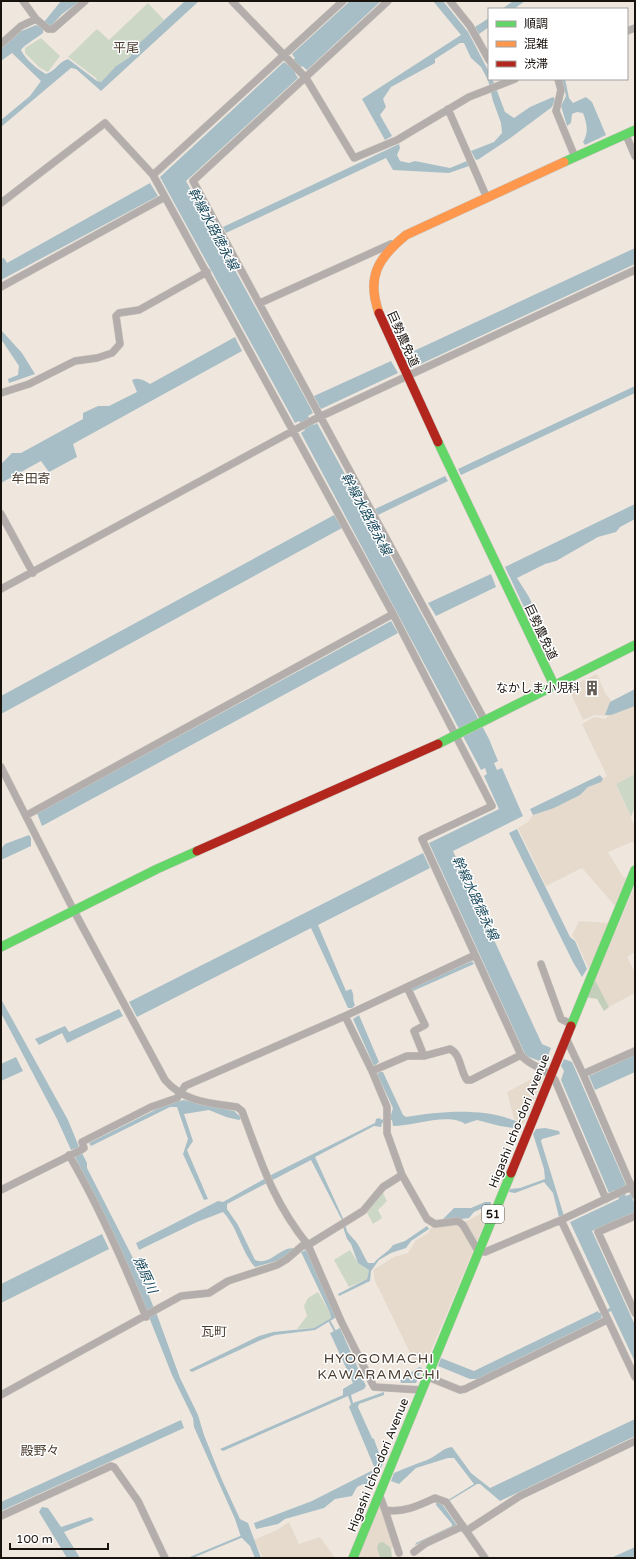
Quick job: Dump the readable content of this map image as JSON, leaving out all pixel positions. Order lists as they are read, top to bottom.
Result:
{
  "streets": {
    "street": ["巨勢農免道", "Higashi Icho-dori Avenue", "51"]
  },
  "districts": [
    "平尾",
    "牟田寄",
    "瓦町",
    "HYOGOMACHI KAWARAMACHI",
    "殿野々"
  ],
  "water": ["幹線水路徳永線", "焼原川"],
  "places": {
    "building": ["なかしま小児科"]
  },
  "legend": ["順調", "混雑", "渋滞"],
  "scale_bar": "100 m"
}
